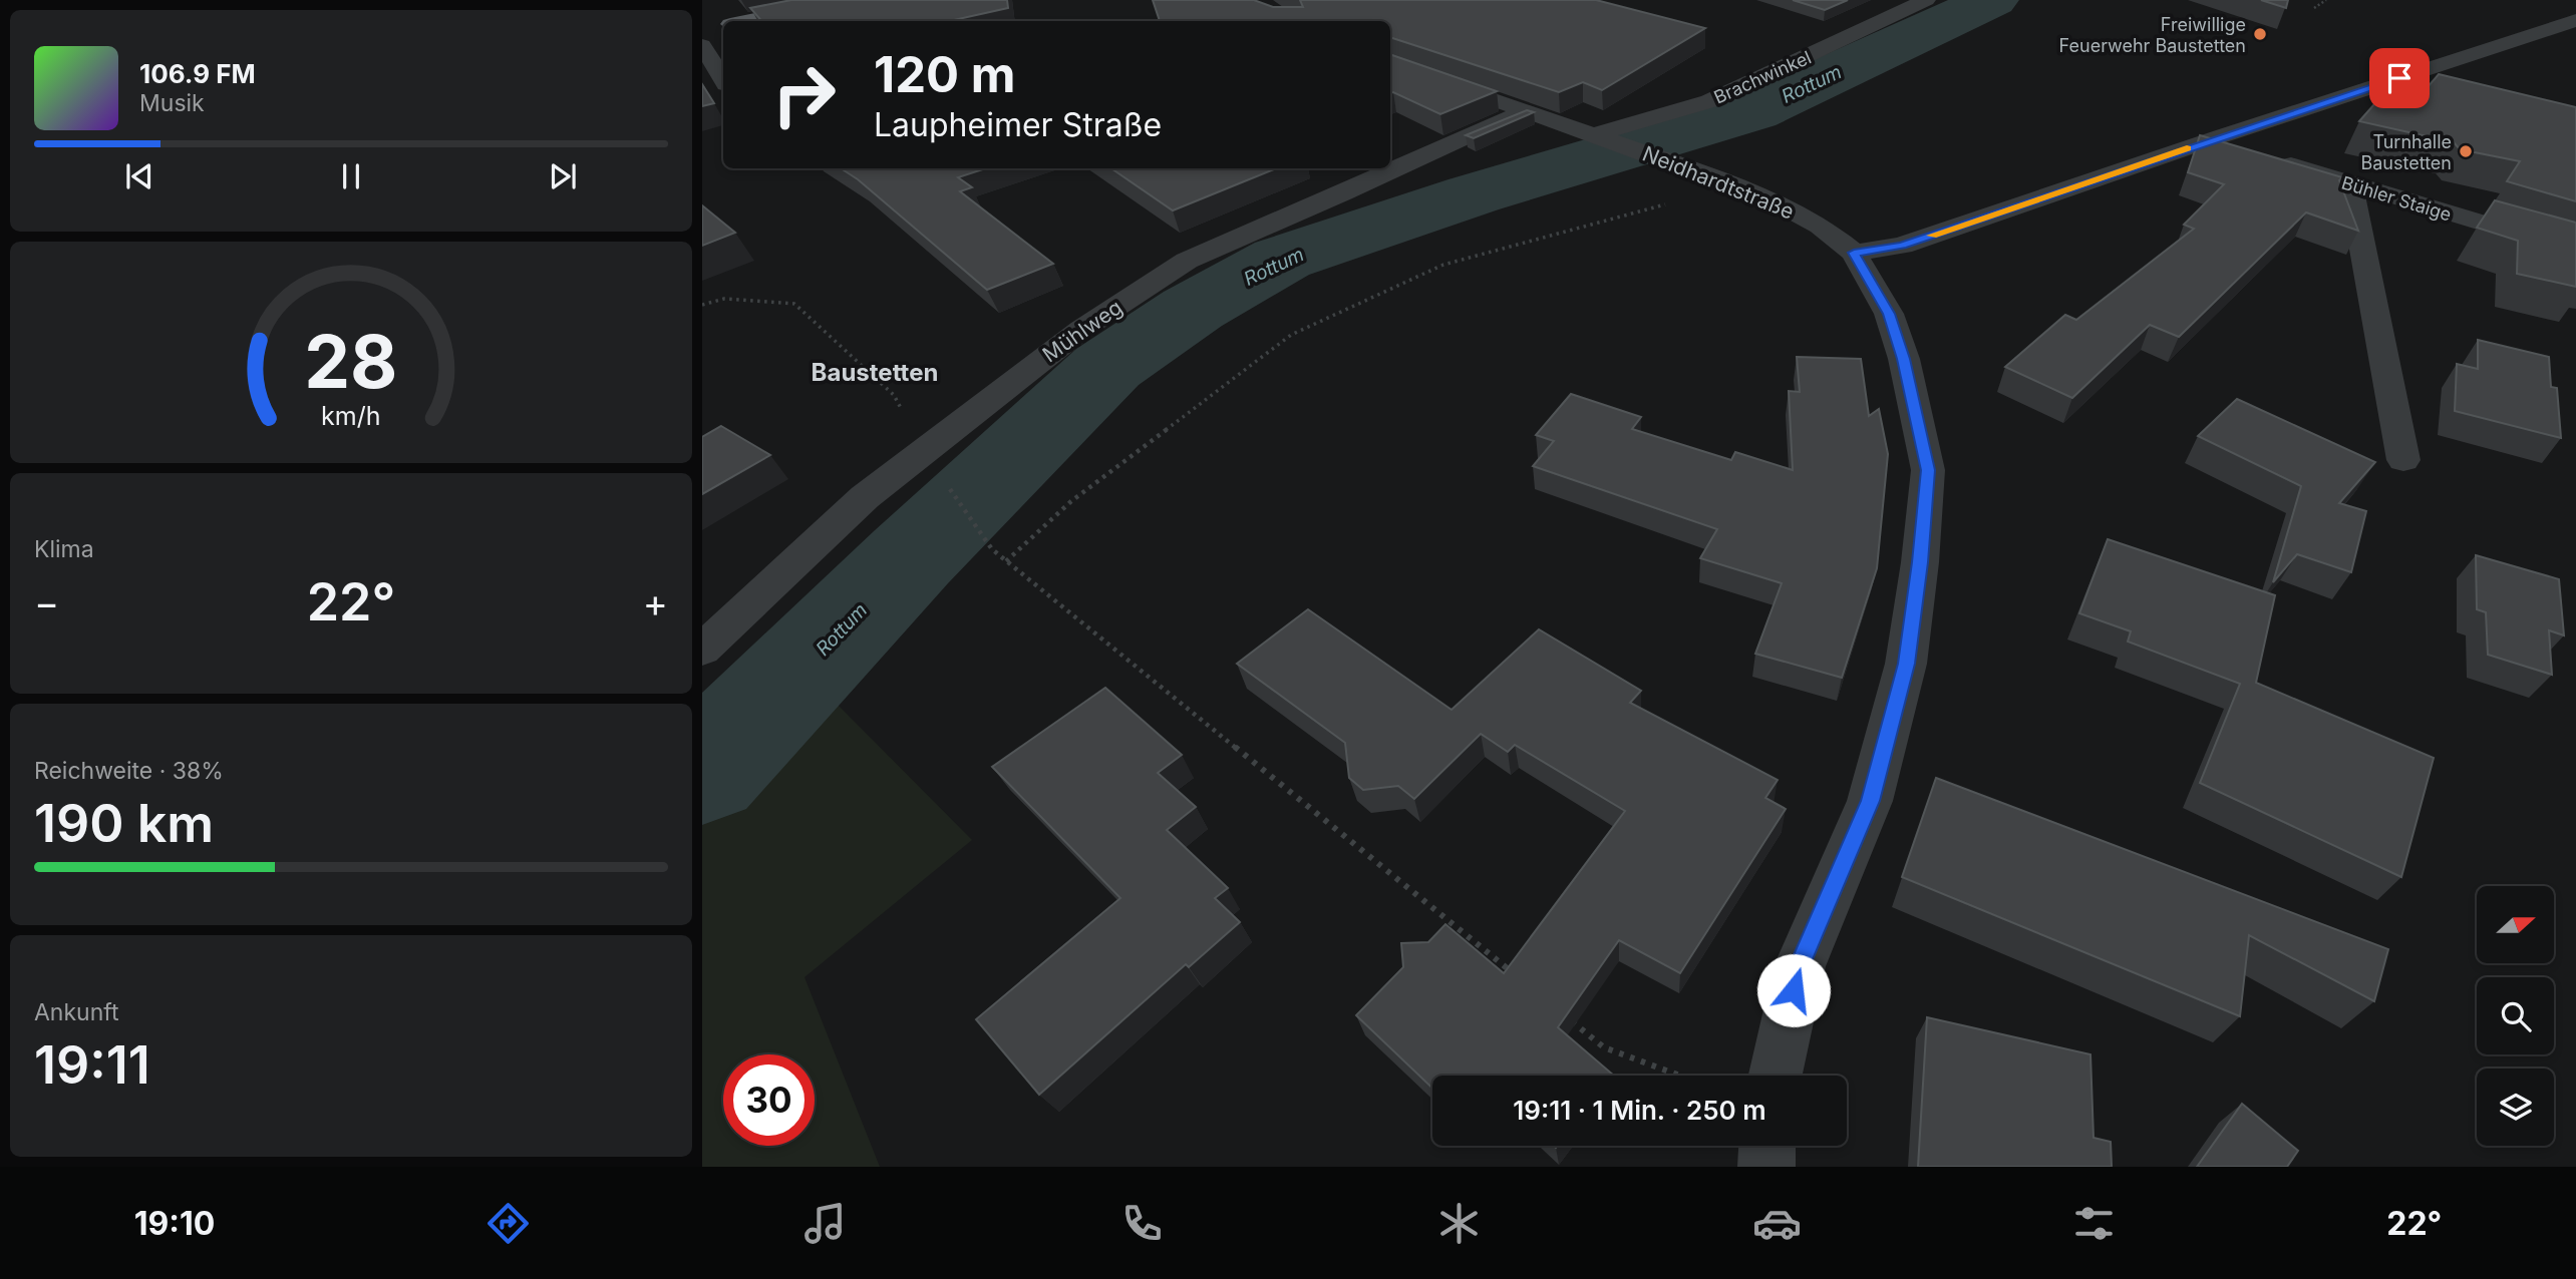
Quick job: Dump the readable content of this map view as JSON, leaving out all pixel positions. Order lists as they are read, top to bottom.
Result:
{
  "streets": {
    "street": [
      "Brachwinkel",
      "Neidhardtstraße",
      "Bühler Staige",
      "Mühlweg"
    ]
  },
  "crossings": [
    ["Brachwinkel", "Neidhardtstraße"],
    ["Neidhardtstraße", "Mühlweg"]
  ],
  "districts": ["Baustetten"],
  "water": ["Rottum"],
  "places": ["Freiwillige Feuerwehr Baustetten", "Turnhalle Baustetten"],
  "north": "right",
  "page": {
    "turn": ["120 m", "Laupheimer Straße"],
    "song": ["106.9 FM", "Musik"],
    "tile": [
      "Klima",
      ["Reichweite · 38%", "190 km"],
      ["Ankunft", "19:11"]
    ],
    "heat": ["−", "22°", "+"],
    "limit": "30",
    "trip": "19:11 · 1 Min. · 250 m",
    "tabs": ["19:10", "22°"],
    "gauge": ["28", "km/h"]
  }
}
